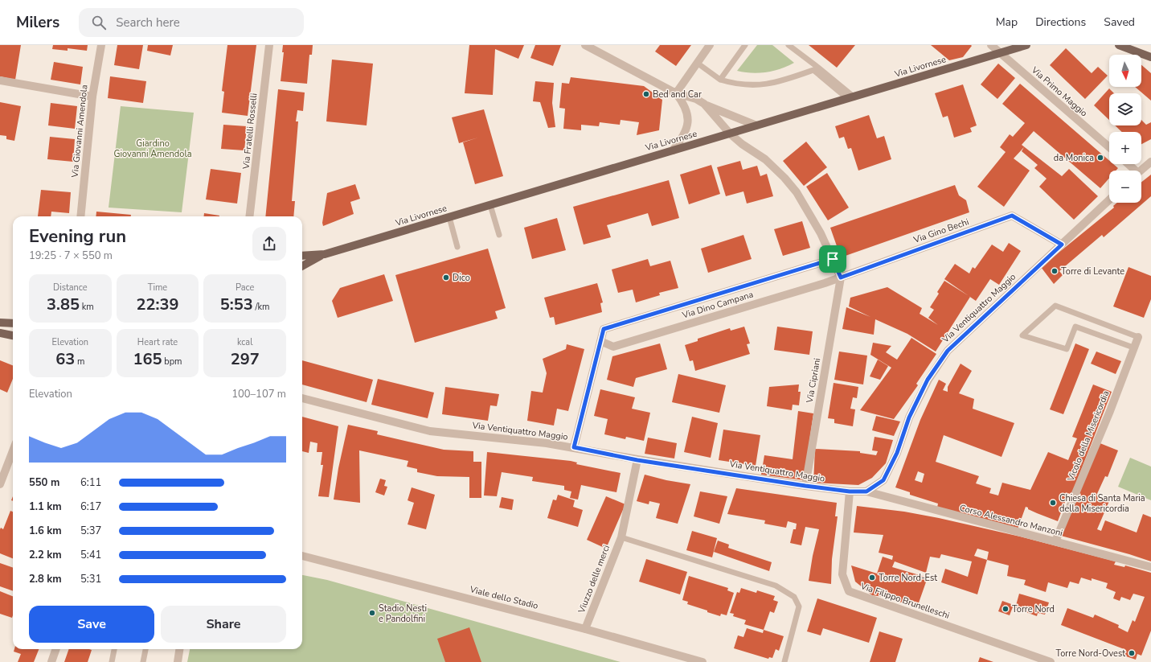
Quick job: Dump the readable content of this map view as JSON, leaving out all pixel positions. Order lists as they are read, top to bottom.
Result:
{
  "streets": {
    "main road": ["Via Livornese"],
    "street": [
      "Via Primo Maggio",
      "Via Giovanni Amendola",
      "Via Fratelli Rosselli",
      "Via Gino Bechi",
      "Via Dino Campana",
      "Via Ventiquattro Maggio",
      "Via Cipriani",
      "Vicolo della Misericordia",
      "Corso Alessandro Manzoni",
      "Viuzzo delle merci",
      "Viale dello Stadio",
      "Via Filippo Brunelleschi"
    ]
  },
  "crossings": [
    ["Via Livornese", "Via Primo Maggio"],
    ["Via Gino Bechi", "Via Dino Campana"],
    ["Via Gino Bechi", "Via Ventiquattro Maggio"],
    ["Via Gino Bechi", "Via Cipriani"],
    ["Via Dino Campana", "Via Ventiquattro Maggio"],
    ["Via Dino Campana", "Via Cipriani"],
    ["Via Ventiquattro Maggio", "Via Cipriani"],
    ["Via Ventiquattro Maggio", "Corso Alessandro Manzoni"],
    ["Via Ventiquattro Maggio", "Viuzzo delle merci"],
    ["Via Ventiquattro Maggio", "Via Filippo Brunelleschi"],
    ["Vicolo della Misericordia", "Corso Alessandro Manzoni"],
    ["Viuzzo delle merci", "Viale dello Stadio"]
  ],
  "parks": ["Giardino Giovanni Amendola"],
  "places": [
    "Bed and Car",
    "da Monica",
    "Torre di Levante",
    "Dico",
    "Chiesa di Santa Maria della Misericordia",
    "Torre Nord-Est",
    "Torre Nord",
    "Stadio Nesti e Pandolfini",
    "Torre Nord-Ovest"
  ],
  "north": "bottom",
  "page": {
    "header": "Milers",
    "search": "Search here",
    "nav": ["Map", "Directions", "Saved"],
    "map_buttons": ["+", "−"],
    "heading": ["Evening run", "19:25 · 7 × 550 m"],
    "stats": [
      ["Distance", "3.85 km"],
      ["Time", "22:39"],
      ["Pace", "5:53 /km"],
      ["Elevation", "63 m"],
      ["Heart rate", "165 bpm"],
      ["kcal", "297"]
    ],
    "chart": ["Elevation", "100–107 m"],
    "list": [
      {
        "name": "550 m",
        "note": "6:11"
      },
      {
        "name": "1.1 km",
        "note": "6:17"
      },
      {
        "name": "1.6 km",
        "note": "5:37"
      },
      {
        "name": "2.2 km",
        "note": "5:41"
      },
      {
        "name": "2.8 km",
        "note": "5:31"
      }
    ],
    "buttons": ["Save", "Share"]
  }
}
